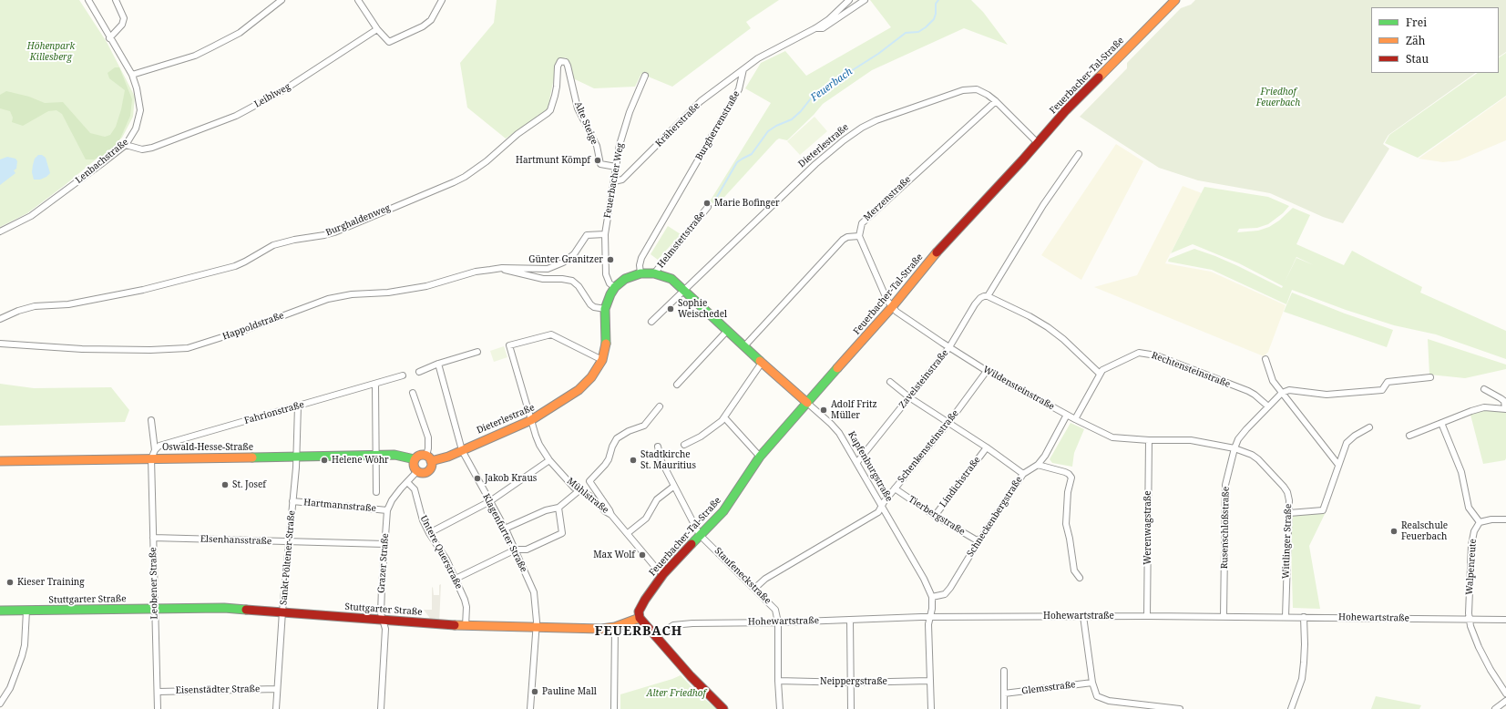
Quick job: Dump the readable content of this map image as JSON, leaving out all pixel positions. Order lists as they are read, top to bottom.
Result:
{
  "streets": {
    "street": [
      "Feuerbacher-Tal-Straße",
      "Leiblweg",
      "Alte Steige",
      "Kräherstraße",
      "Burgherrenstraße",
      "Dieterlestraße",
      "Lenbachstraße",
      "Feuerbacher Weg",
      "Merzenstraße",
      "Burghaldenweg",
      "Helmstettstraße",
      "Happoldstraße",
      "Rechtensteinstraße",
      "Zavelsteinstraße",
      "Wildensteinstraße",
      "Fahrionstraße",
      "Schenkensteinstraße",
      "Oswald-Hesse-Straße",
      "Kapfenburgstraße",
      "Lindichstraße",
      "Mühlstraße",
      "Hartmannstraße",
      "Tierbergstraße",
      "Schneckenbergstraße",
      "Werenwagstraße",
      "Rusenschloßstraße",
      "Klagenfurter Straße",
      "Elsenhansstraße",
      "Wittlinger Straße",
      "Untere Querstraße",
      "Sankt-Pöltener-Straße",
      "Grazer Straße",
      "Walpenreute",
      "Staufeneckstraße",
      "Leobener Straße",
      "Stuttgarter Straße",
      "Hohewartstraße",
      "Neippergstraße",
      "Glemsstraße",
      "Eisenstädter Straße"
    ]
  },
  "crossings": [
    ["Feuerbacher-Tal-Straße", "Dieterlestraße"],
    ["Feuerbacher-Tal-Straße", "Wildensteinstraße"],
    ["Feuerbacher-Tal-Straße", "Kapfenburgstraße"],
    ["Feuerbacher-Tal-Straße", "Mühlstraße"],
    ["Feuerbacher-Tal-Straße", "Staufeneckstraße"],
    ["Feuerbacher-Tal-Straße", "Stuttgarter Straße"],
    ["Leiblweg", "Lenbachstraße"],
    ["Alte Steige", "Feuerbacher Weg"],
    ["Alte Steige", "Burghaldenweg"],
    ["Kräherstraße", "Burgherrenstraße"],
    ["Kräherstraße", "Feuerbacher Weg"],
    ["Burgherrenstraße", "Kapfenburgstraße"],
    ["Dieterlestraße", "Merzenstraße"],
    ["Dieterlestraße", "Happoldstraße"],
    ["Dieterlestraße", "Oswald-Hesse-Straße"],
    ["Dieterlestraße", "Kapfenburgstraße"],
    ["Dieterlestraße", "Mühlstraße"],
    ["Dieterlestraße", "Klagenfurter Straße"],
    ["Feuerbacher Weg", "Happoldstraße"],
    ["Merzenstraße", "Wildensteinstraße"],
    ["Helmstettstraße", "Kapfenburgstraße"],
    ["Rechtensteinstraße", "Wildensteinstraße"],
    ["Rechtensteinstraße", "Rusenschloßstraße"],
    ["Zavelsteinstraße", "Wildensteinstraße"],
    ["Zavelsteinstraße", "Kapfenburgstraße"],
    ["Wildensteinstraße", "Schenkensteinstraße"],
    ["Wildensteinstraße", "Schneckenbergstraße"],
    ["Wildensteinstraße", "Werenwagstraße"],
    ["Wildensteinstraße", "Rusenschloßstraße"],
    ["Wildensteinstraße", "Wittlinger Straße"],
    ["Fahrionstraße", "Oswald-Hesse-Straße"],
    ["Fahrionstraße", "Sankt-Pöltener-Straße"],
    ["Fahrionstraße", "Leobener Straße"],
    ["Schenkensteinstraße", "Kapfenburgstraße"],
    ["Schenkensteinstraße", "Tierbergstraße"],
    ["Schenkensteinstraße", "Staufeneckstraße"],
    ["Oswald-Hesse-Straße", "Klagenfurter Straße"],
    ["Oswald-Hesse-Straße", "Sankt-Pöltener-Straße"],
    ["Oswald-Hesse-Straße", "Grazer Straße"],
    ["Oswald-Hesse-Straße", "Leobener Straße"],
    ["Kapfenburgstraße", "Schneckenbergstraße"],
    ["Lindichstraße", "Tierbergstraße"],
    ["Hartmannstraße", "Sankt-Pöltener-Straße"],
    ["Hartmannstraße", "Grazer Straße"],
    ["Tierbergstraße", "Schneckenbergstraße"],
    ["Werenwagstraße", "Hohewartstraße"],
    ["Rusenschloßstraße", "Wittlinger Straße"],
    ["Rusenschloßstraße", "Hohewartstraße"],
    ["Klagenfurter Straße", "Stuttgarter Straße"],
    ["Elsenhansstraße", "Sankt-Pöltener-Straße"],
    ["Elsenhansstraße", "Grazer Straße"],
    ["Elsenhansstraße", "Leobener Straße"],
    ["Wittlinger Straße", "Hohewartstraße"],
    ["Untere Querstraße", "Grazer Straße"],
    ["Untere Querstraße", "Stuttgarter Straße"],
    ["Sankt-Pöltener-Straße", "Stuttgarter Straße"],
    ["Sankt-Pöltener-Straße", "Eisenstädter Straße"],
    ["Grazer Straße", "Stuttgarter Straße"],
    ["Walpenreute", "Hohewartstraße"],
    ["Staufeneckstraße", "Hohewartstraße"],
    ["Staufeneckstraße", "Neippergstraße"],
    ["Leobener Straße", "Stuttgarter Straße"],
    ["Leobener Straße", "Eisenstädter Straße"]
  ],
  "districts": ["FEUERBACH"],
  "water": ["Feuerbach"],
  "parks": ["Höhenpark Killesberg", "Friedhof Feuerbach", "Alter Friedhof"],
  "places": [
    "Hartmunt Kömpf",
    "Marie Bofinger",
    "Günter Granitzer",
    "Sophie Weischedel",
    "Adolf Fritz Müller",
    "Helene Wöhr",
    "Stadtkirche St. Mauritius",
    "Jakob Kraus",
    "St. Josef",
    "Realschule Feuerbach",
    "Max Wolf",
    "Kieser Training",
    "Pauline Mall"
  ],
  "legend": ["Frei", "Zäh", "Stau"]
}
